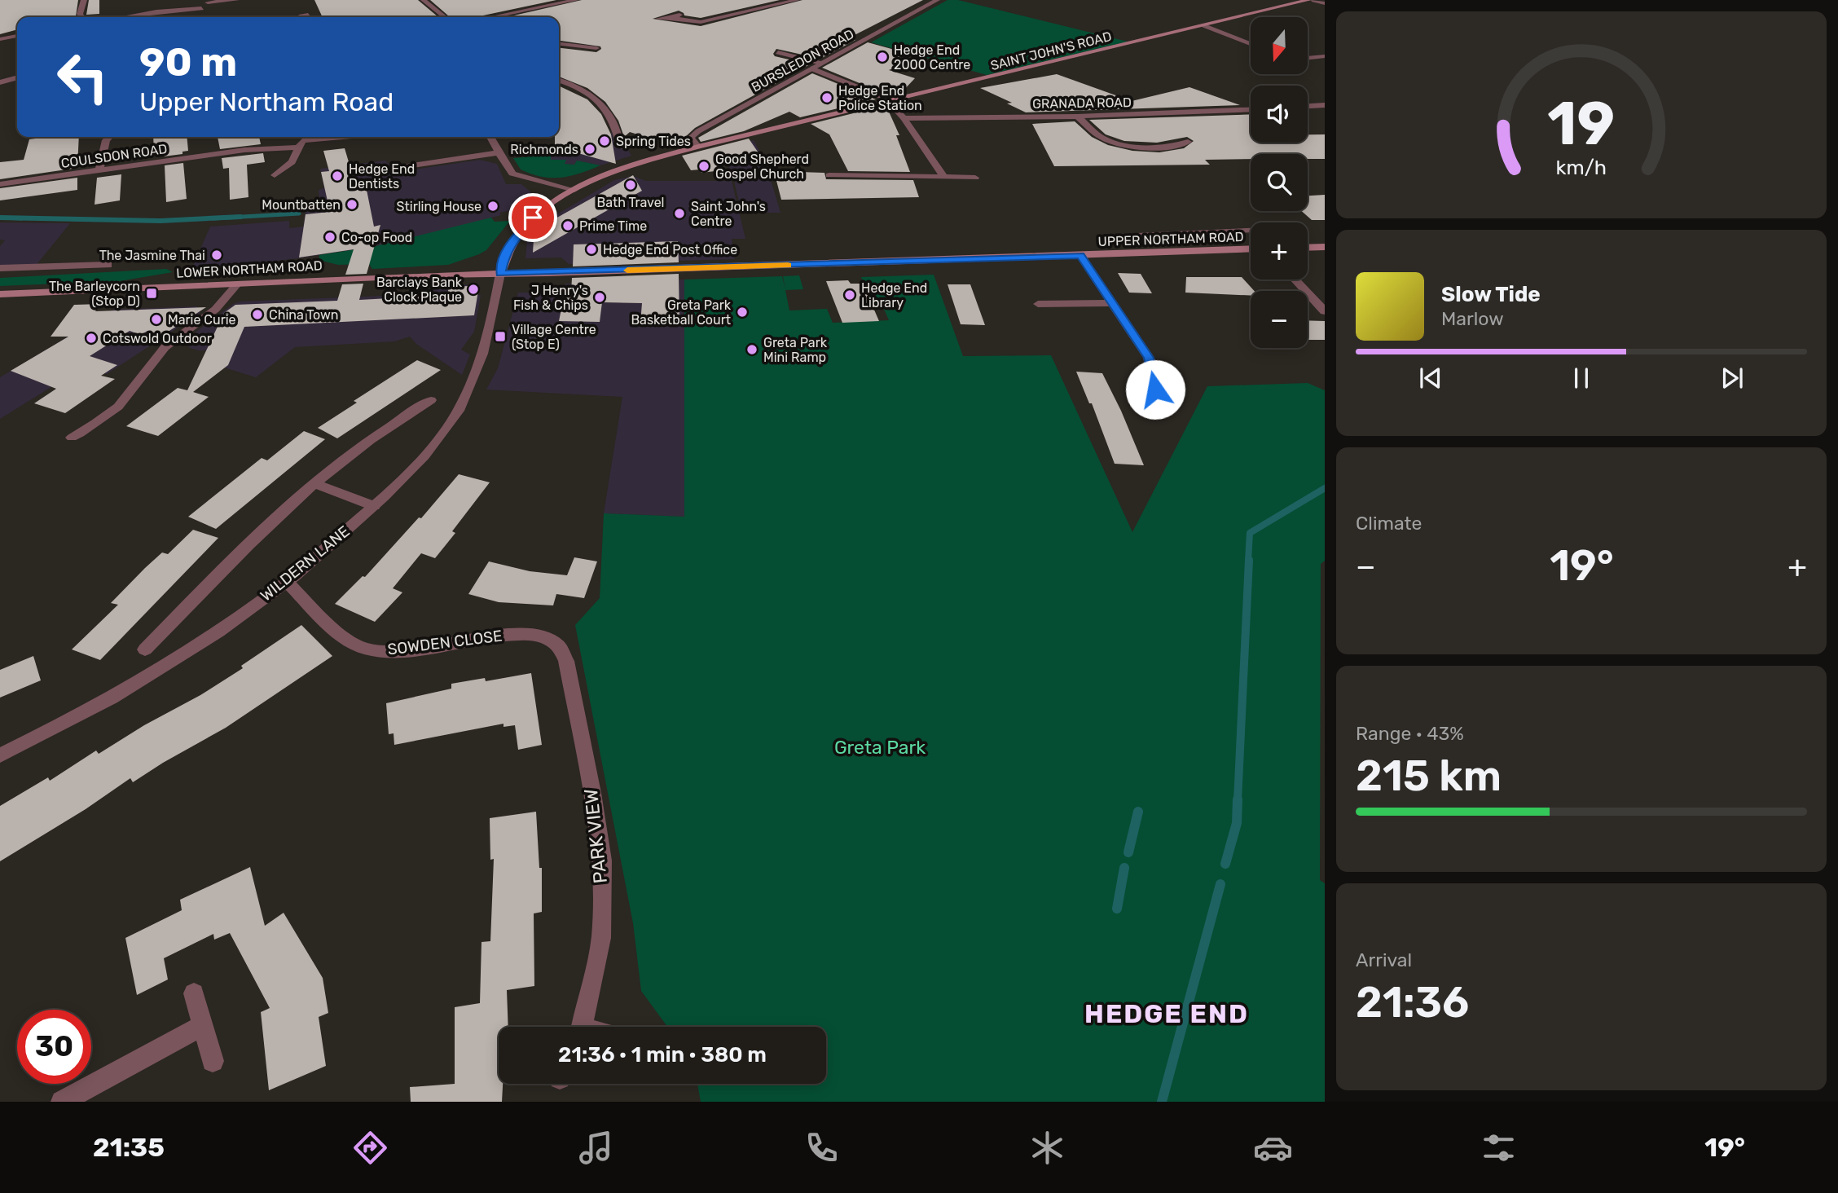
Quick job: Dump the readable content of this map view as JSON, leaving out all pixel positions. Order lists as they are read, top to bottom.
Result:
{
  "streets": {
    "main road": ["SAINT JOHN'S ROAD", "UPPER NORTHAM ROAD", "LOWER NORTHAM ROAD"],
    "street": [
      "BURSLEDON ROAD",
      "GRANADA ROAD",
      "COULSDON ROAD",
      "WILDERN LANE",
      "SOWDEN CLOSE",
      "PARK VIEW"
    ]
  },
  "crossings": [
    ["SAINT JOHN'S ROAD", "BURSLEDON ROAD"],
    ["SAINT JOHN'S ROAD", "UPPER NORTHAM ROAD"],
    ["SAINT JOHN'S ROAD", "LOWER NORTHAM ROAD"],
    ["SAINT JOHN'S ROAD", "WILDERN LANE"],
    ["UPPER NORTHAM ROAD", "LOWER NORTHAM ROAD"],
    ["UPPER NORTHAM ROAD", "WILDERN LANE"],
    ["LOWER NORTHAM ROAD", "WILDERN LANE"],
    ["WILDERN LANE", "SOWDEN CLOSE"],
    ["SOWDEN CLOSE", "PARK VIEW"]
  ],
  "districts": ["HEDGE END"],
  "parks": ["Greta Park"],
  "places": {
    "other": [
      "Hedge End 2000 Centre",
      "Hedge End Police Station",
      "Spring Tides",
      "Richmonds",
      "Good Shepherd Gospel Church",
      "Hedge End Dentists",
      "Bath Travel",
      "Mountbatten",
      "Stirling House",
      "Saint John's Centre",
      "Prime Time",
      "Co-op Food",
      "Hedge End Post Office",
      "The Jasmine Thai",
      "Barclays Bank Clock Plaque",
      "Hedge End Library",
      "J Henry's Fish & Chips",
      "Greta Park Basketball Court",
      "China Town",
      "Marie Curie",
      "Cotswold Outdoor",
      "Greta Park Mini Ramp"
    ],
    "transit": ["The Barleycorn (Stop D)", "Village Centre (Stop E)"]
  },
  "north": "bottom",
  "page": {
    "map_buttons": ["+", "−"],
    "turn": ["90 m", "Upper Northam Road"],
    "song": ["Slow Tide", "Marlow"],
    "tile": [
      "Climate",
      ["Range · 43%", "215 km"],
      ["Arrival", "21:36"]
    ],
    "heat": ["−", "19°", "+"],
    "limit": "30",
    "trip": "21:36 · 1 min · 380 m",
    "tabs": ["21:35", "19°"],
    "gauge": ["19", "km/h"]
  }
}
